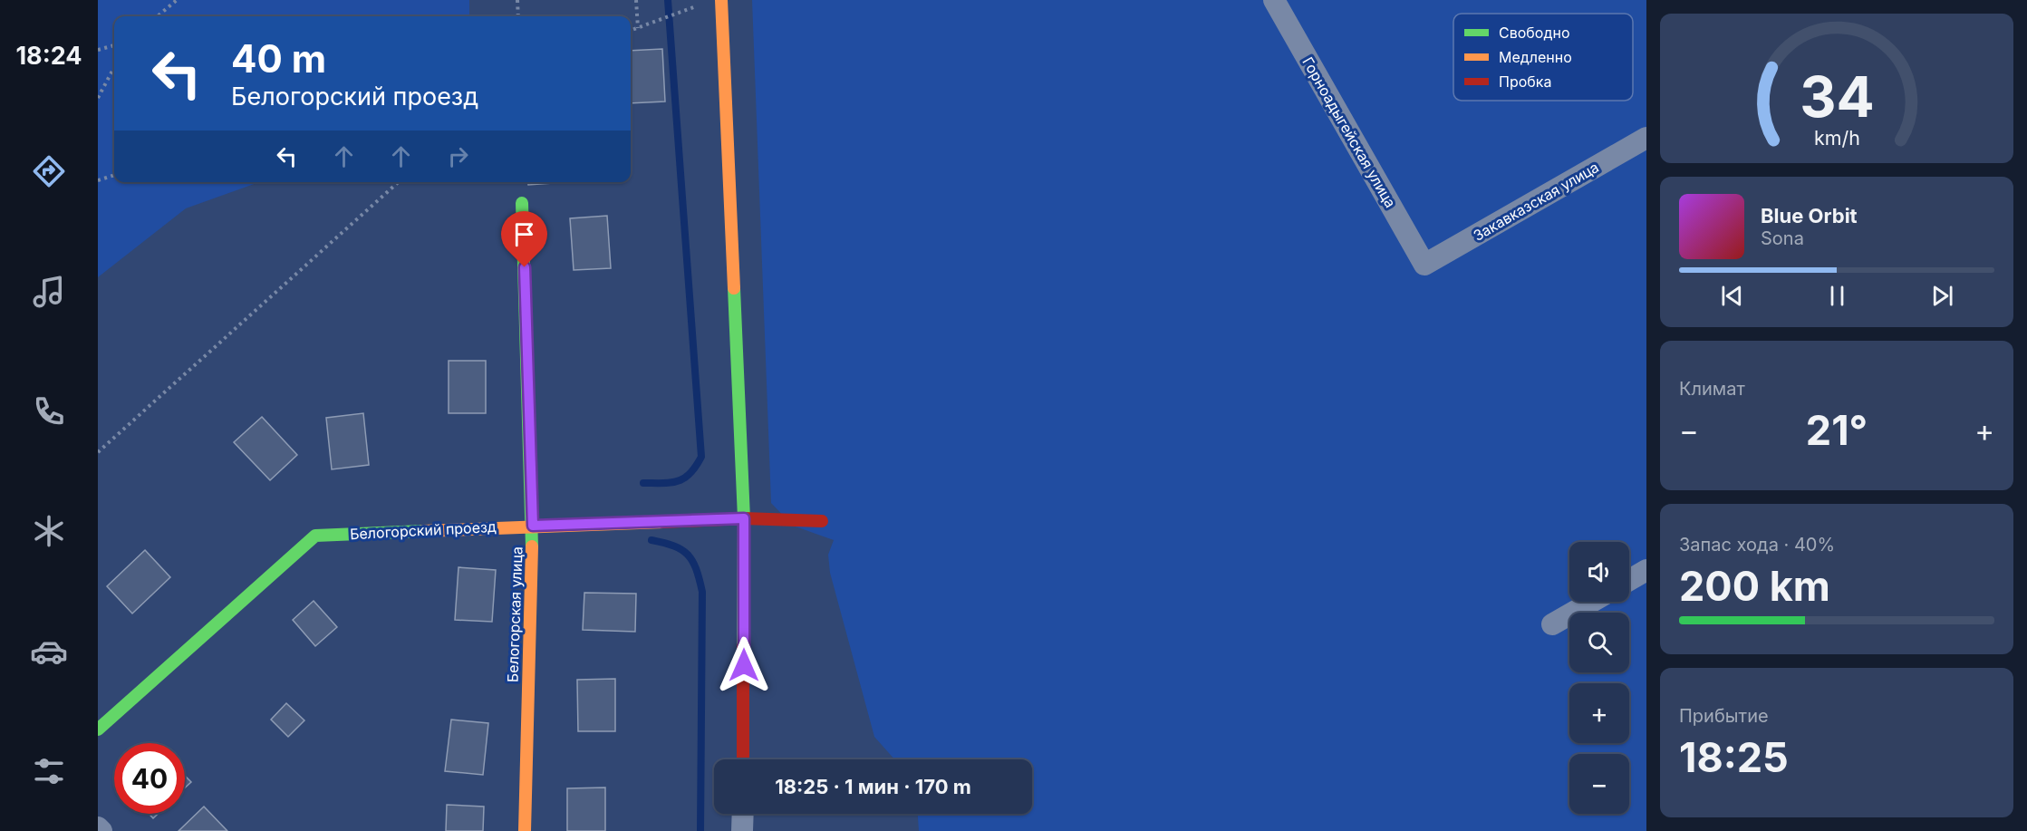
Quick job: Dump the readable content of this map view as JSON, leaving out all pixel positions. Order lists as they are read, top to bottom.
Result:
{
  "streets": {
    "street": [
      "Горноадыгейская улица",
      "Закавказская улица",
      "Белогорский проезд",
      "Белогорская улица"
    ]
  },
  "crossings": [
    ["Горноадыгейская улица", "Закавказская улица"],
    ["Белогорский проезд", "Белогорская улица"]
  ],
  "legend": ["Свободно", "Медленно", "Пробка"],
  "page": {
    "tabs": "18:24",
    "turn": ["40 m", "Белогорский проезд"],
    "song": ["Blue Orbit", "Sona"],
    "tile": [
      "Климат",
      ["Запас хода · 40%", "200 km"],
      ["Прибытие", "18:25"]
    ],
    "heat": ["−", "21°", "+"],
    "map_buttons": ["+", "−"],
    "limit": "40",
    "trip": "18:25 · 1 мин · 170 m",
    "gauge": ["34", "km/h"]
  }
}
